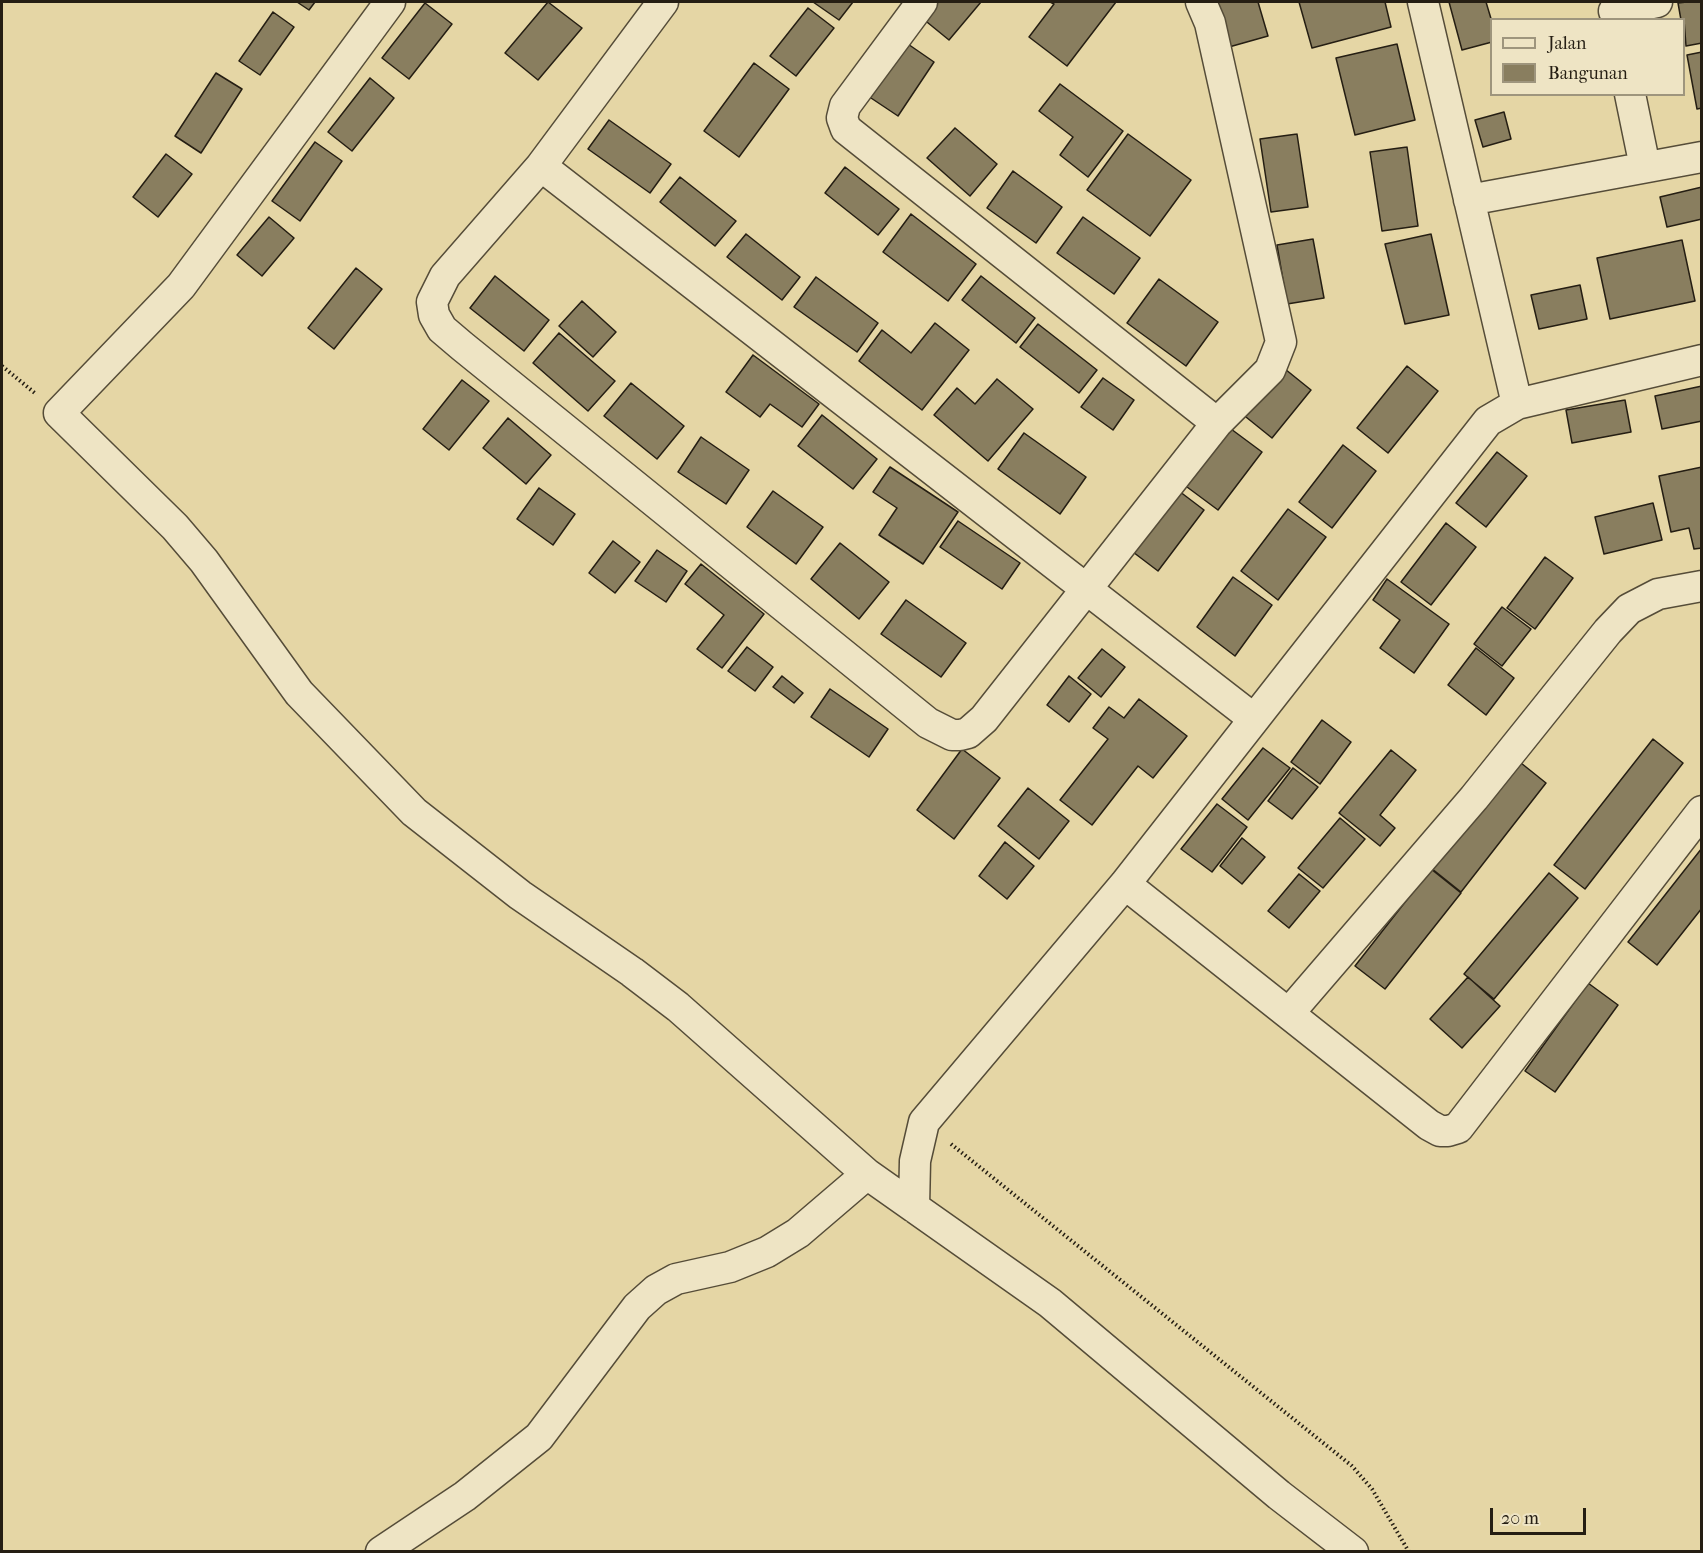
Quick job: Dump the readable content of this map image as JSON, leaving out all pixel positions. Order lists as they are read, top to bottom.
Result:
{
  "legend": ["Jalan", "Bangunan"],
  "scale_bar": "20 m"
}
